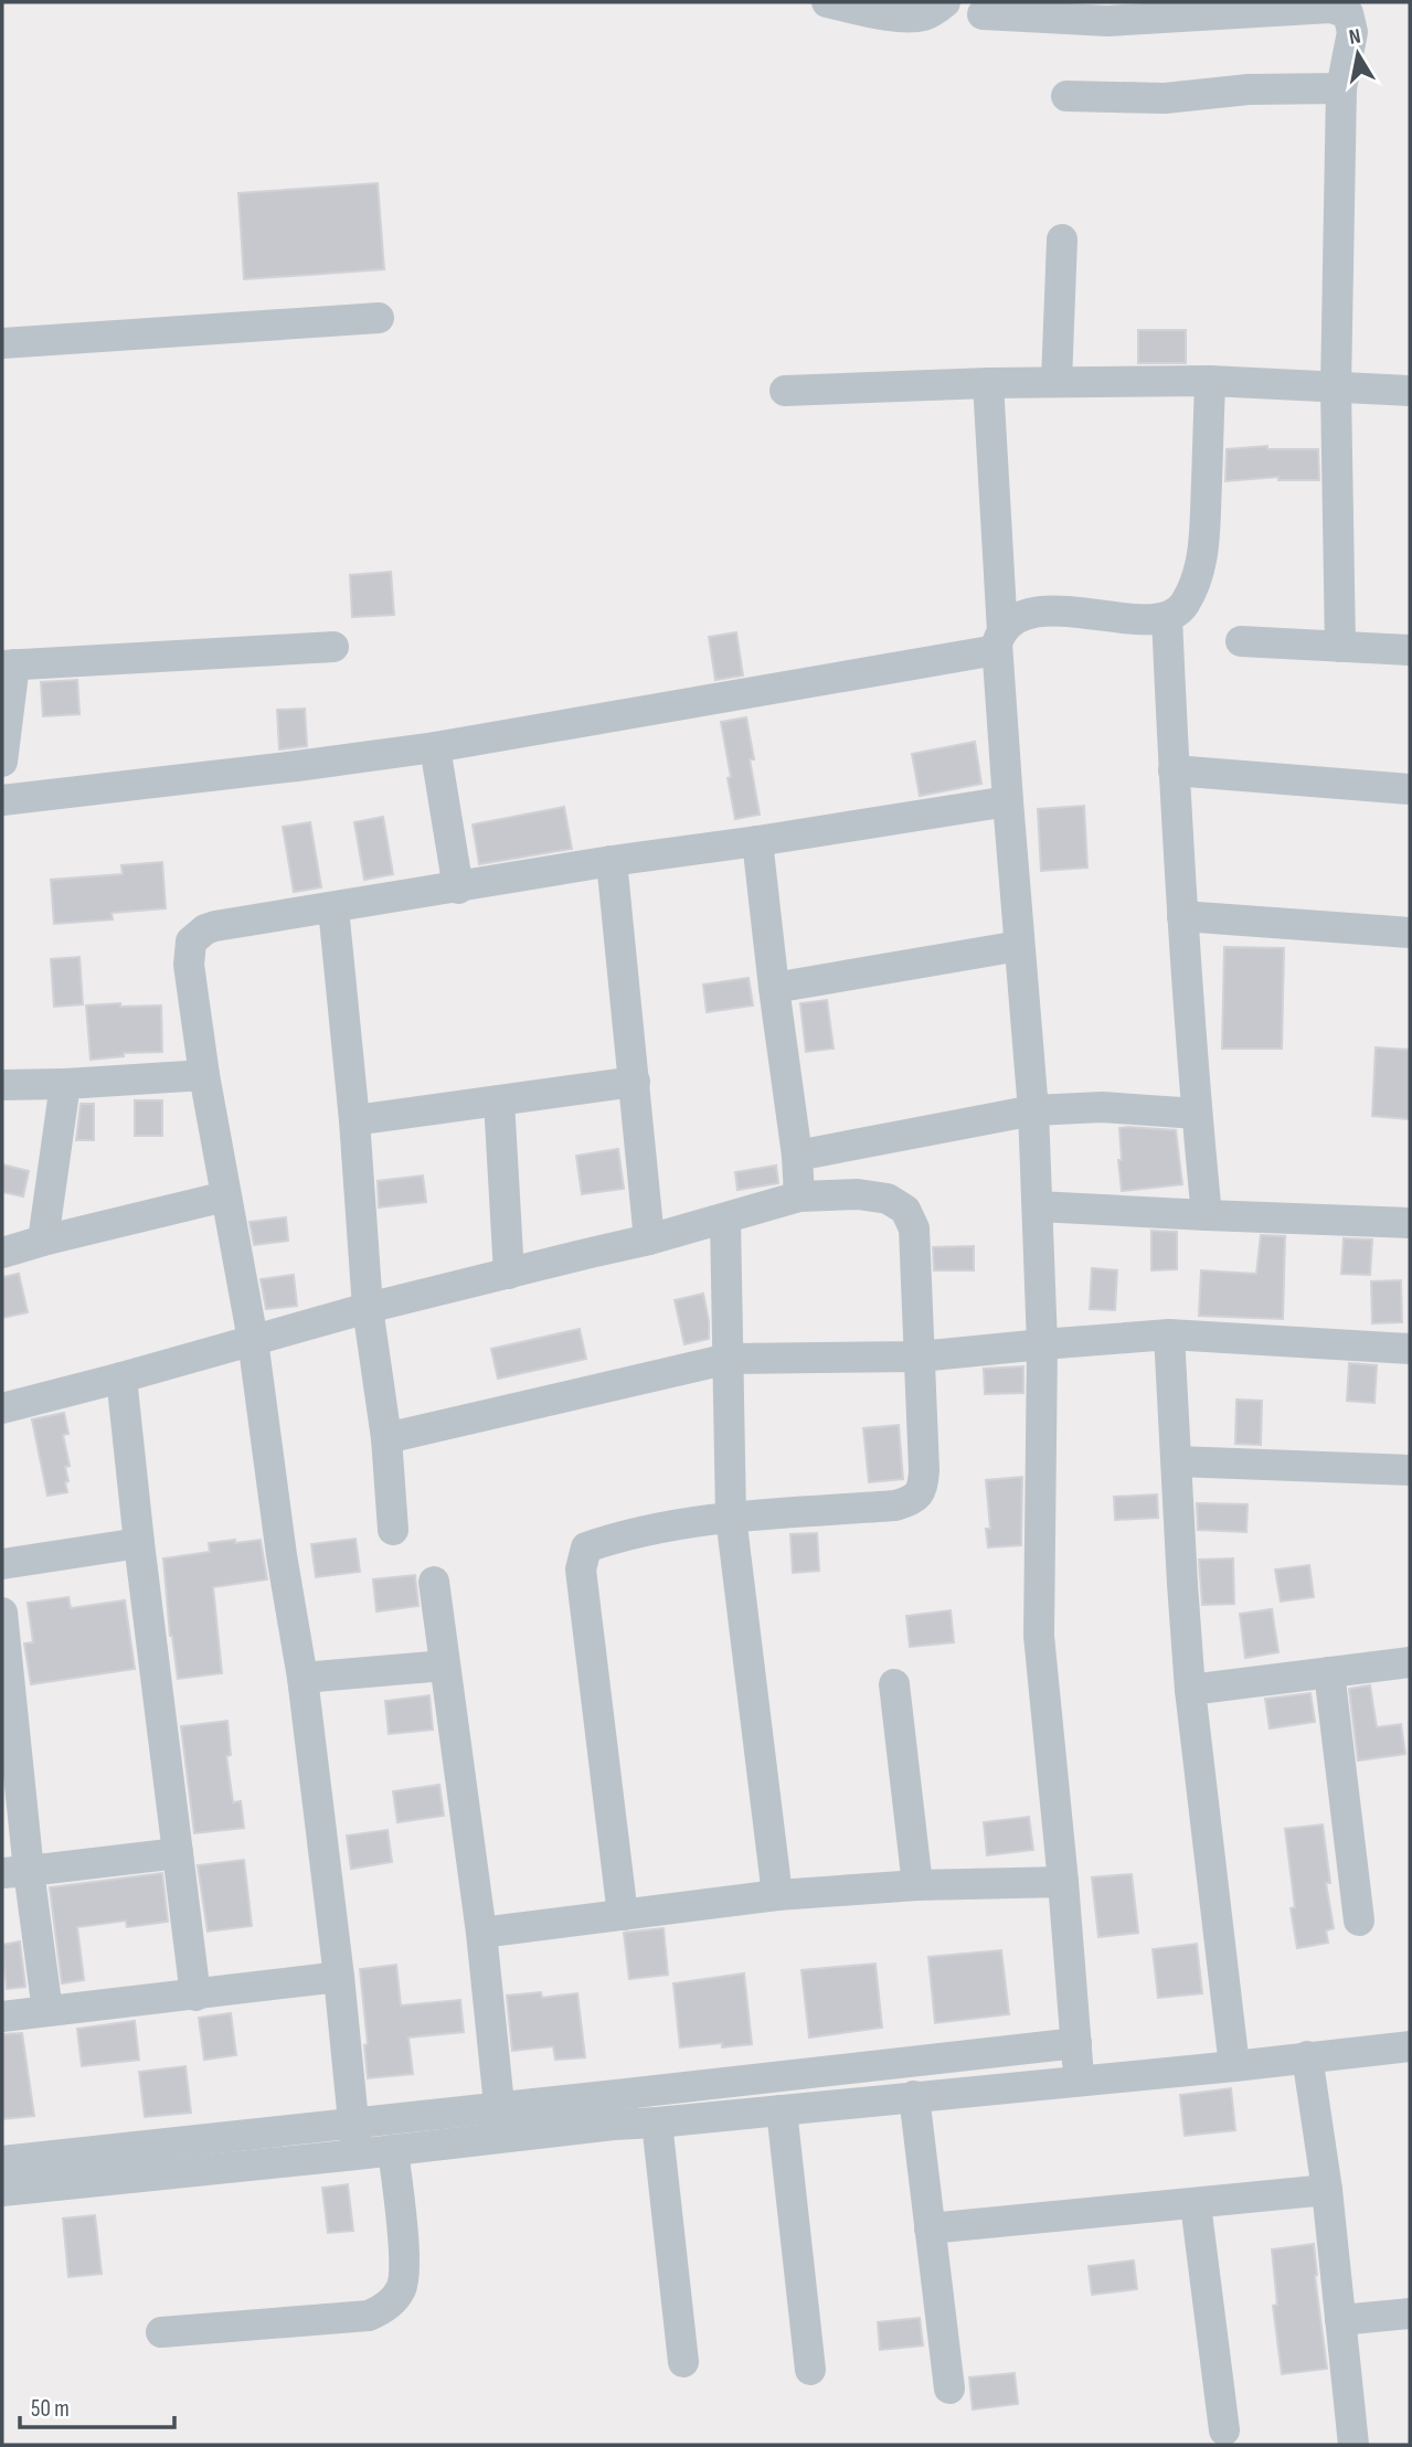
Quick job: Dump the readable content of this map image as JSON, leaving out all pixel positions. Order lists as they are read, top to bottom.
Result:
{
  "scale_bar": "50 m",
  "north": "top"
}
